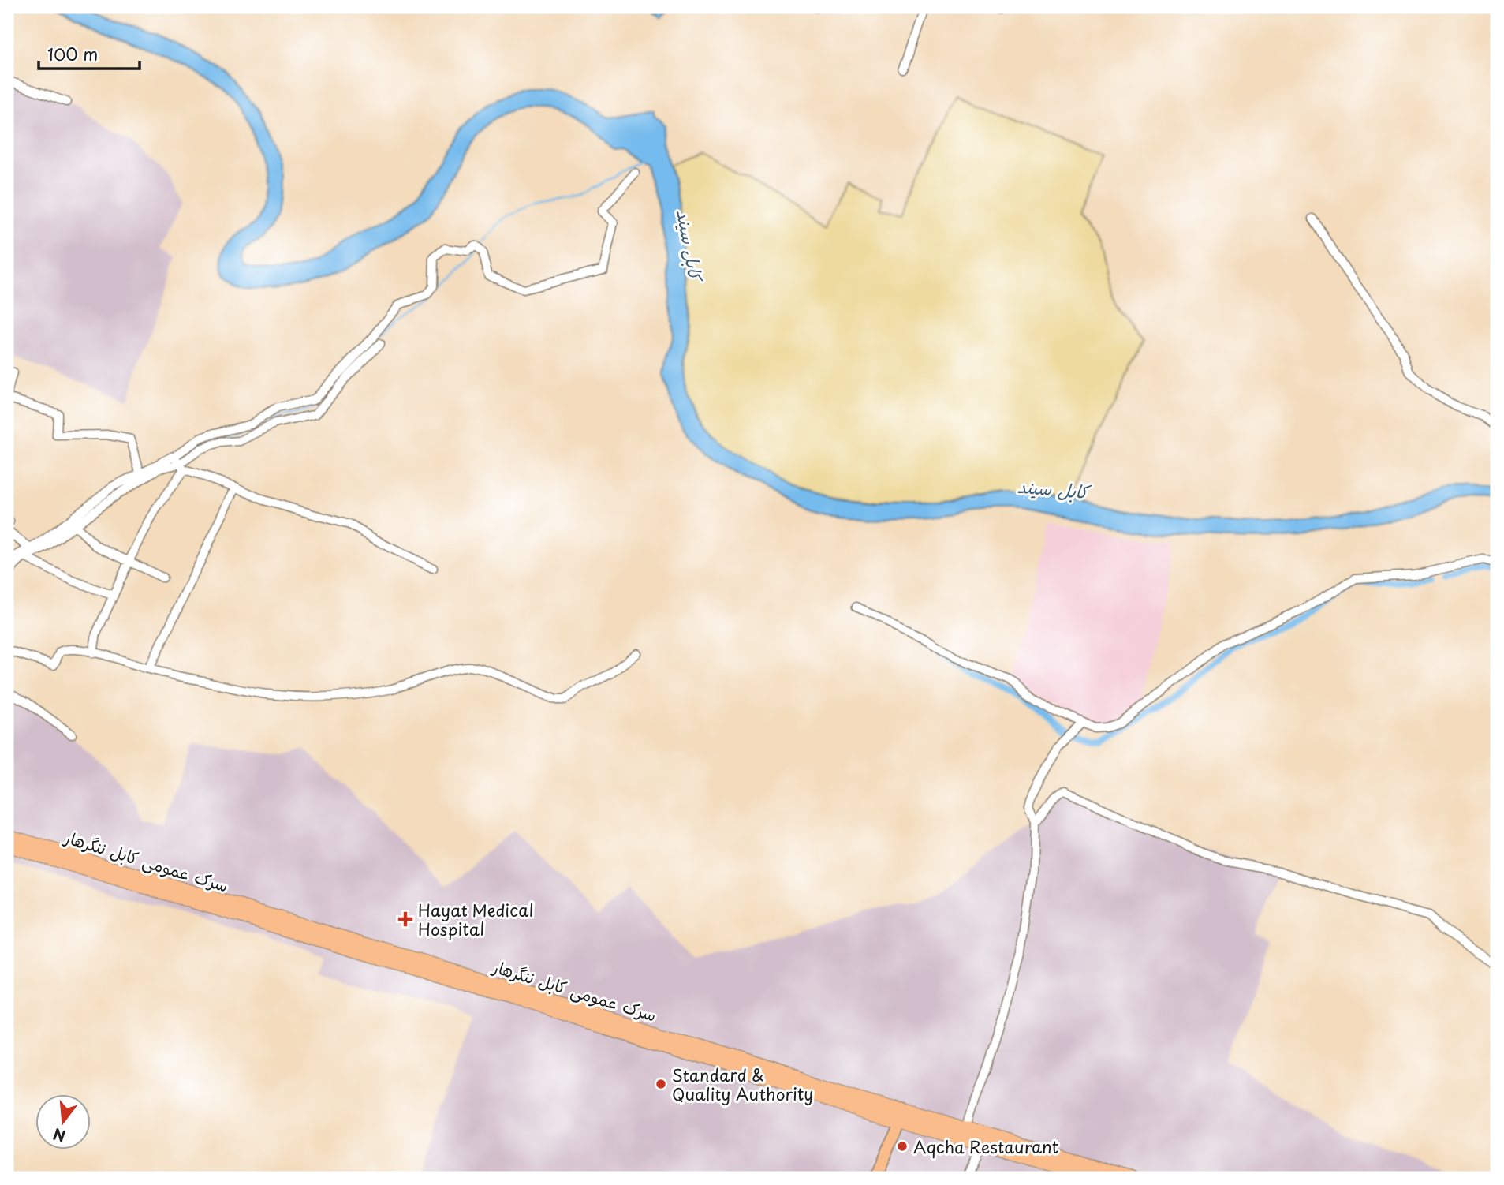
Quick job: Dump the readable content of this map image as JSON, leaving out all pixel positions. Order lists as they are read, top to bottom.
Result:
{
  "streets": {
    "highway": ["سرک عمومی کابل ننگرهار"]
  },
  "water": ["کابل سيند"],
  "places": {
    "health": ["Hayat Medical Hospital"],
    "other": ["Standard & Quality Authority", "Aqcha Restaurant"]
  },
  "scale_bar": "100 m",
  "north": "bottom"
}
